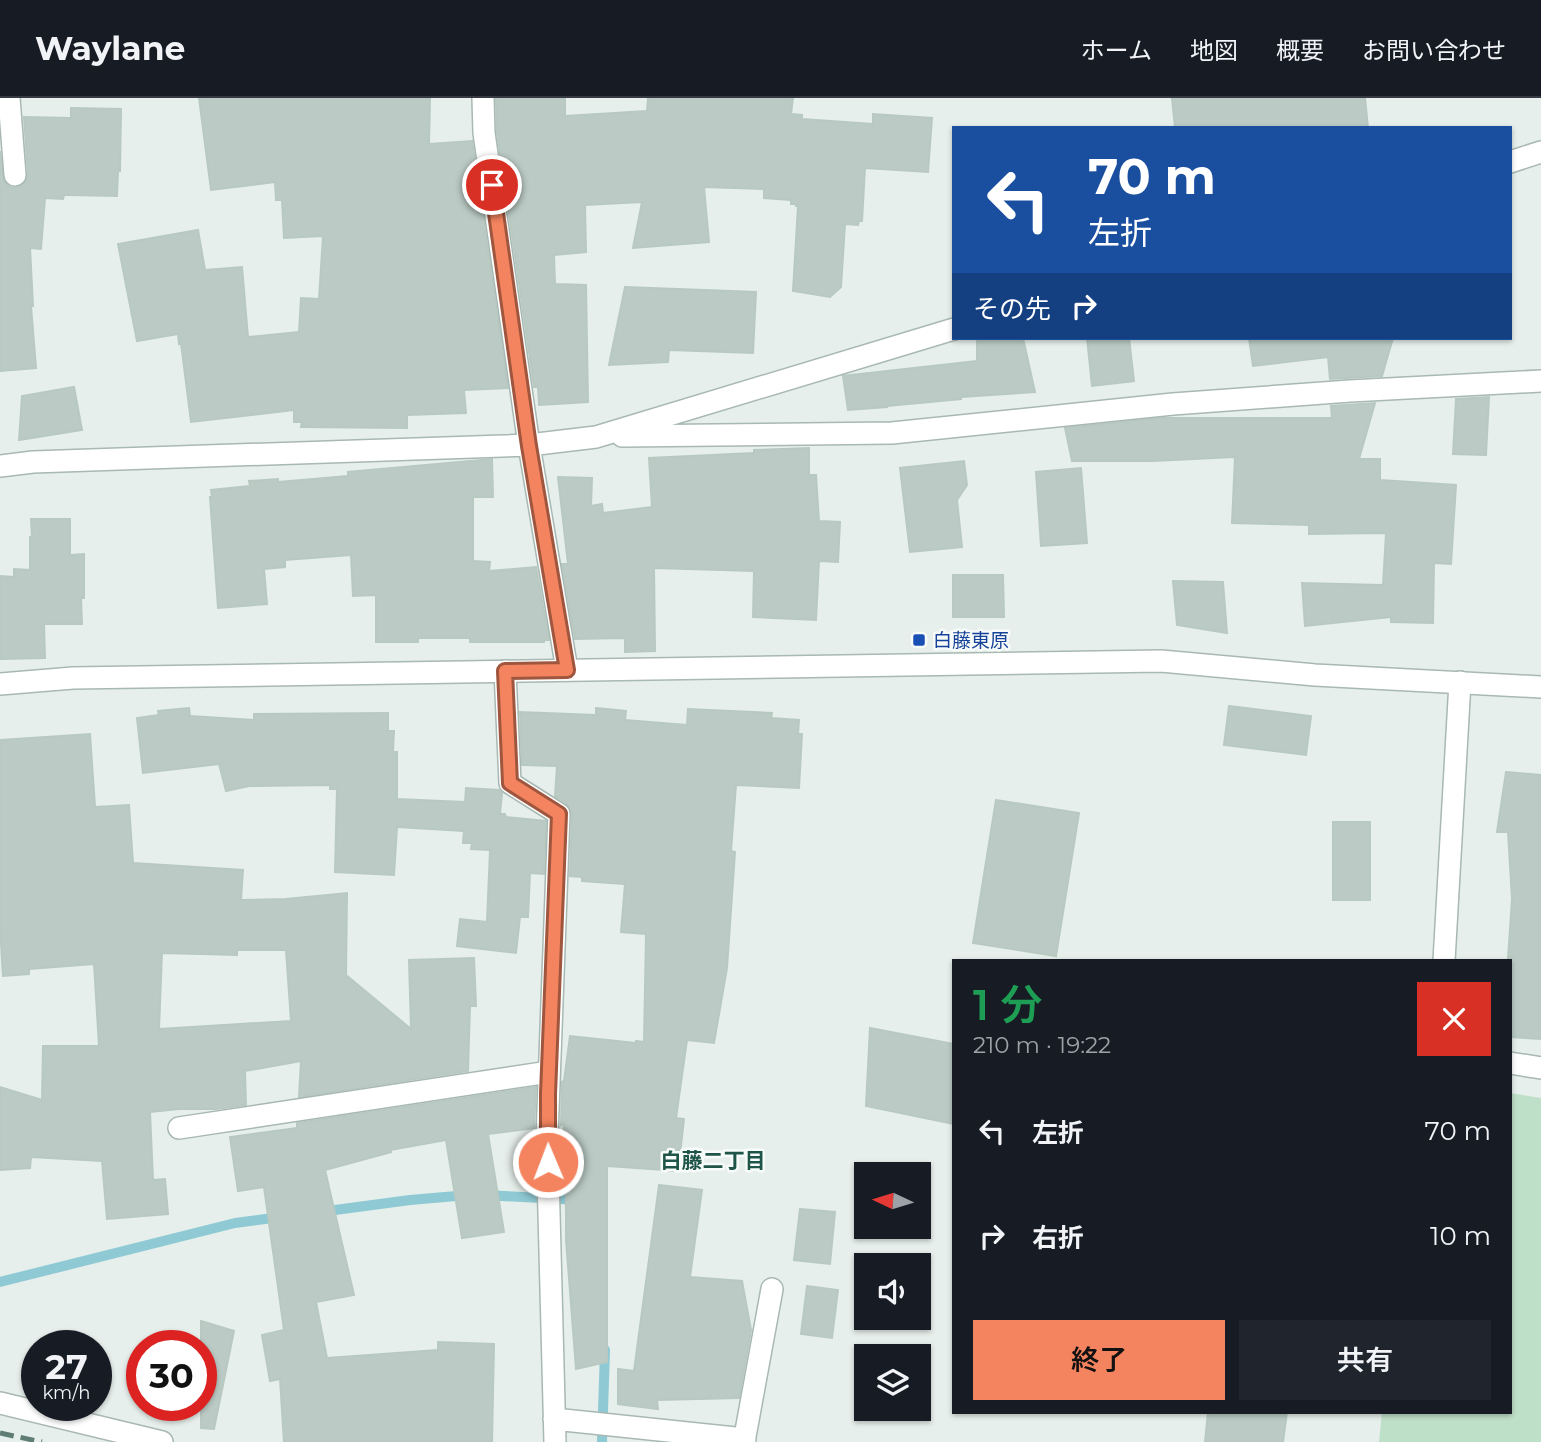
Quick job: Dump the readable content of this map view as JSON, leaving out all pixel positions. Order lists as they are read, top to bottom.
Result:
{
  "districts": ["白藤二丁目"],
  "places": {
    "transit": ["白藤東原"]
  },
  "north": "left",
  "page": {
    "header": "Waylane",
    "nav": [
      "ホーム",
      "地図",
      "概要",
      "お問い合わせ"
    ],
    "turn": ["70 m", "左折"],
    "then": "その先",
    "heading": ["1 分", "210 m · 19:22"],
    "list": [
      {
        "name": "左折",
        "value": "70 m"
      },
      {
        "name": "右折",
        "value": "10 m"
      }
    ],
    "buttons": ["終了", "共有"],
    "speed": "27 km/h",
    "limit": "30"
  }
}
